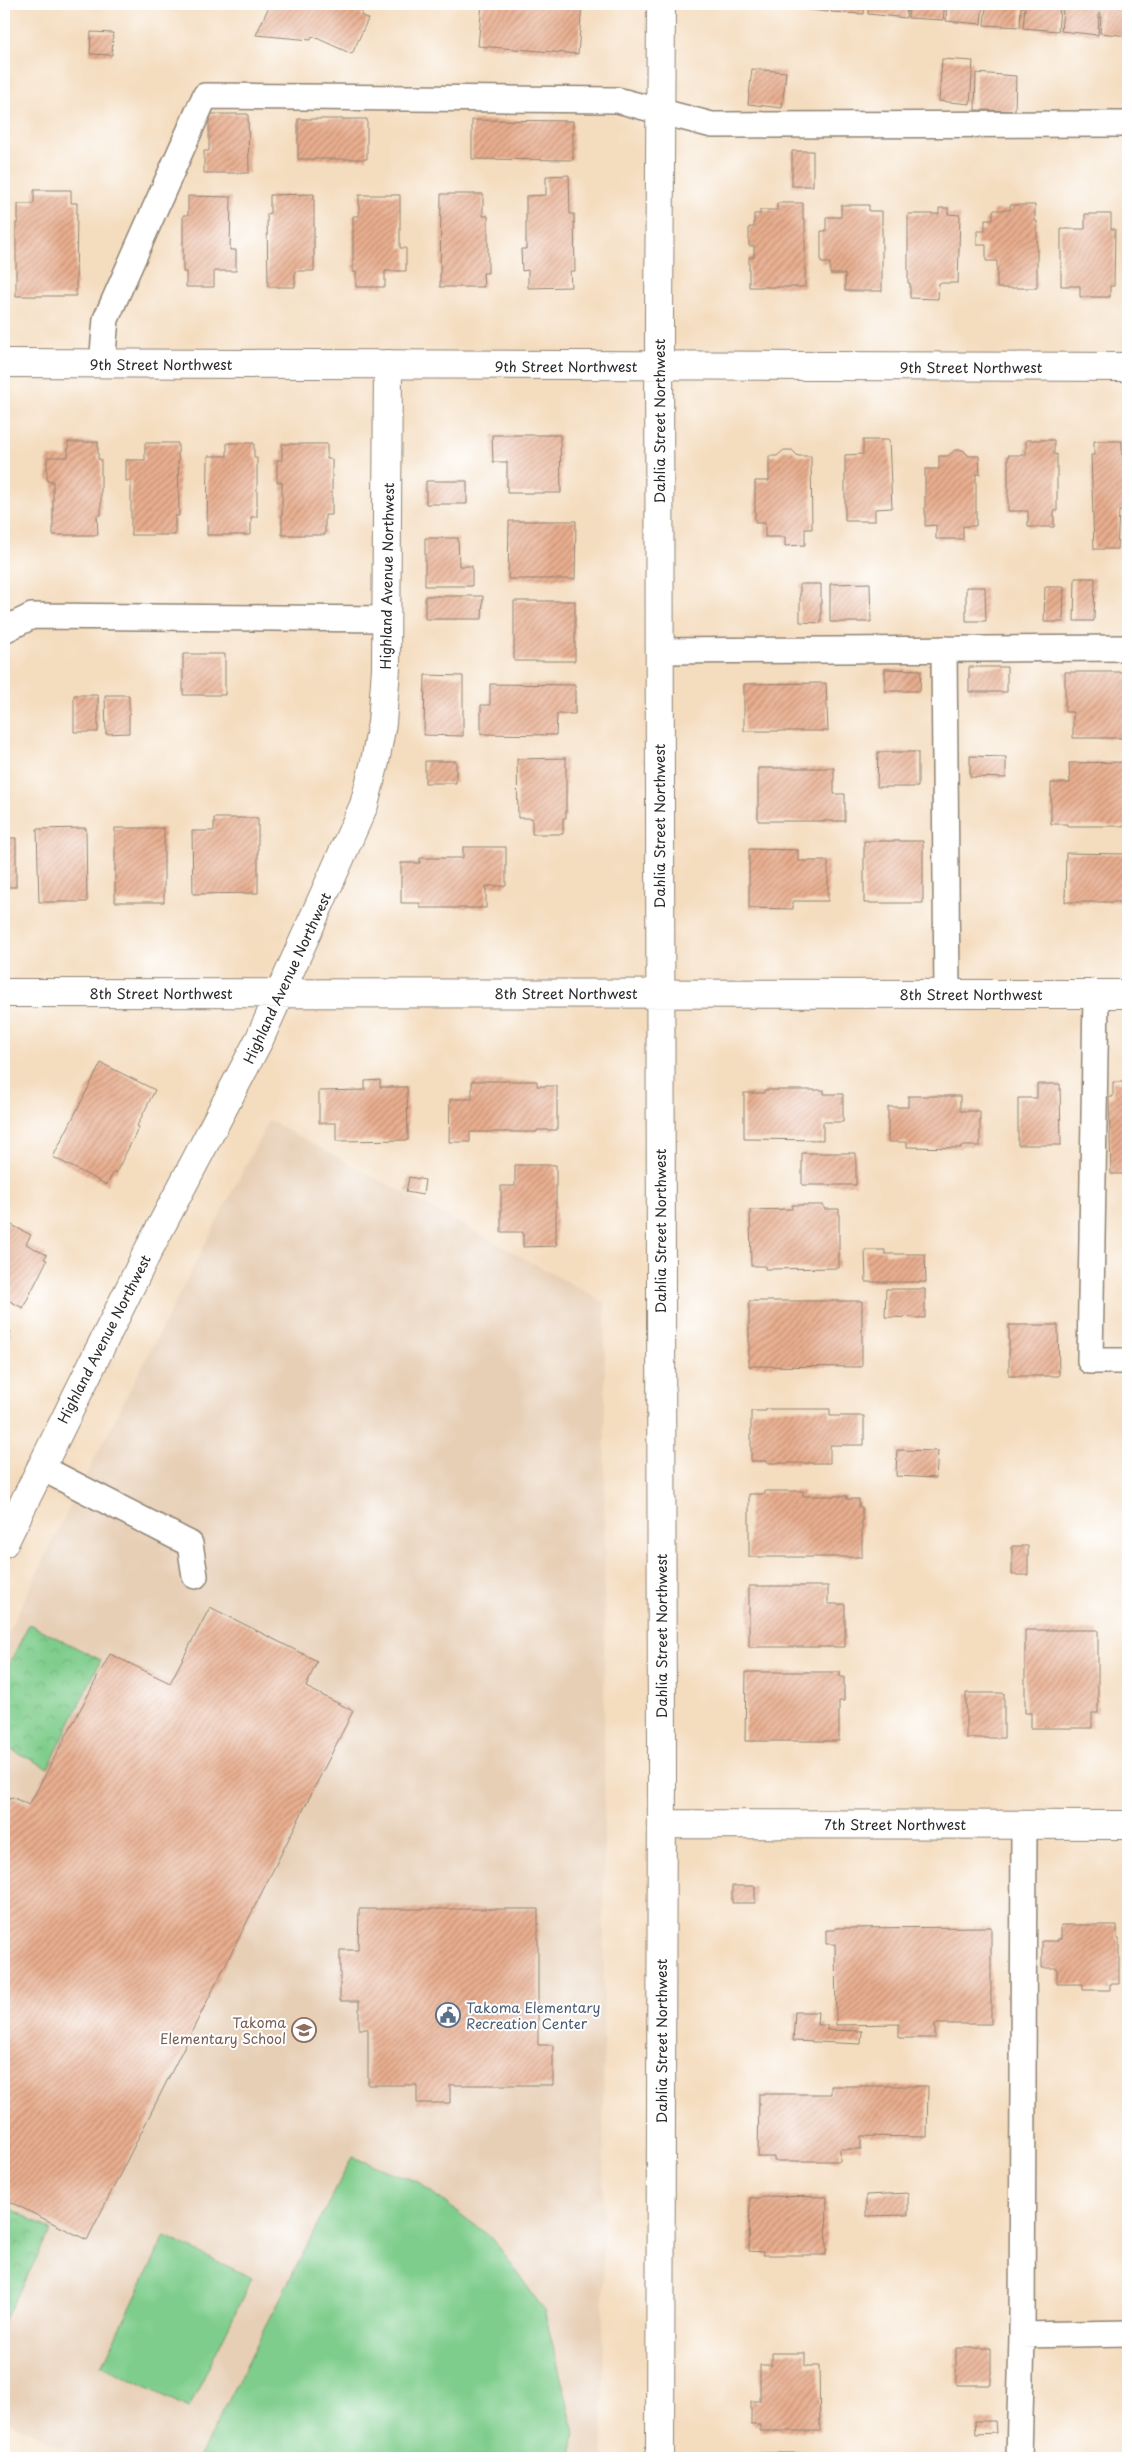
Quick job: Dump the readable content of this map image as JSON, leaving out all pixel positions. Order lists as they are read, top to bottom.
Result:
{
  "streets": {
    "street": [
      "9th Street Northwest",
      "Dahlia Street Northwest",
      "Highland Avenue Northwest",
      "8th Street Northwest",
      "7th Street Northwest"
    ]
  },
  "crossings": [
    ["9th Street Northwest", "Dahlia Street Northwest"],
    ["9th Street Northwest", "Highland Avenue Northwest"],
    ["Dahlia Street Northwest", "8th Street Northwest"],
    ["Dahlia Street Northwest", "7th Street Northwest"],
    ["Highland Avenue Northwest", "8th Street Northwest"]
  ],
  "places": {
    "public building": ["Takoma Elementary Recreation Center"],
    "school or university": ["Takoma Elementary School"]
  }
}
